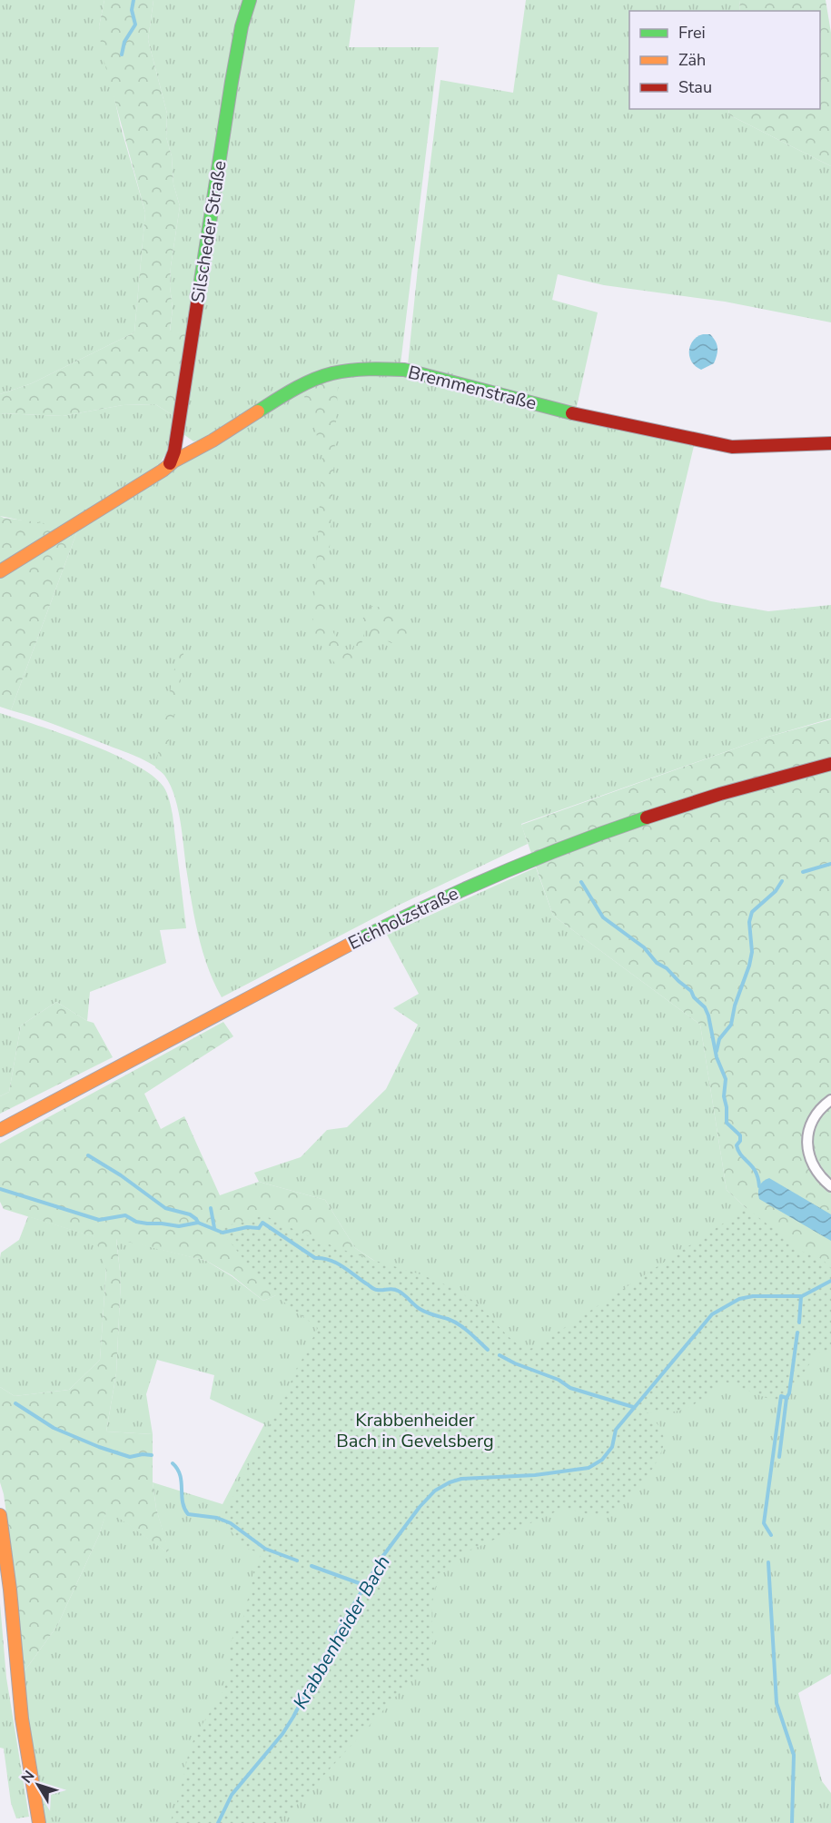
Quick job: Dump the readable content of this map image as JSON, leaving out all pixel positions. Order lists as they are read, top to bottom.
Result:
{
  "streets": {
    "street": ["Silscheder Straße", "Bremmenstraße", "Eichholzstraße"]
  },
  "crossings": [
    ["Silscheder Straße", "Bremmenstraße"]
  ],
  "water": ["Krabbenheider Bach"],
  "parks": ["Krabbenheider Bach in Gevelsberg"],
  "legend": ["Frei", "Zäh", "Stau"],
  "north": "top left"
}
